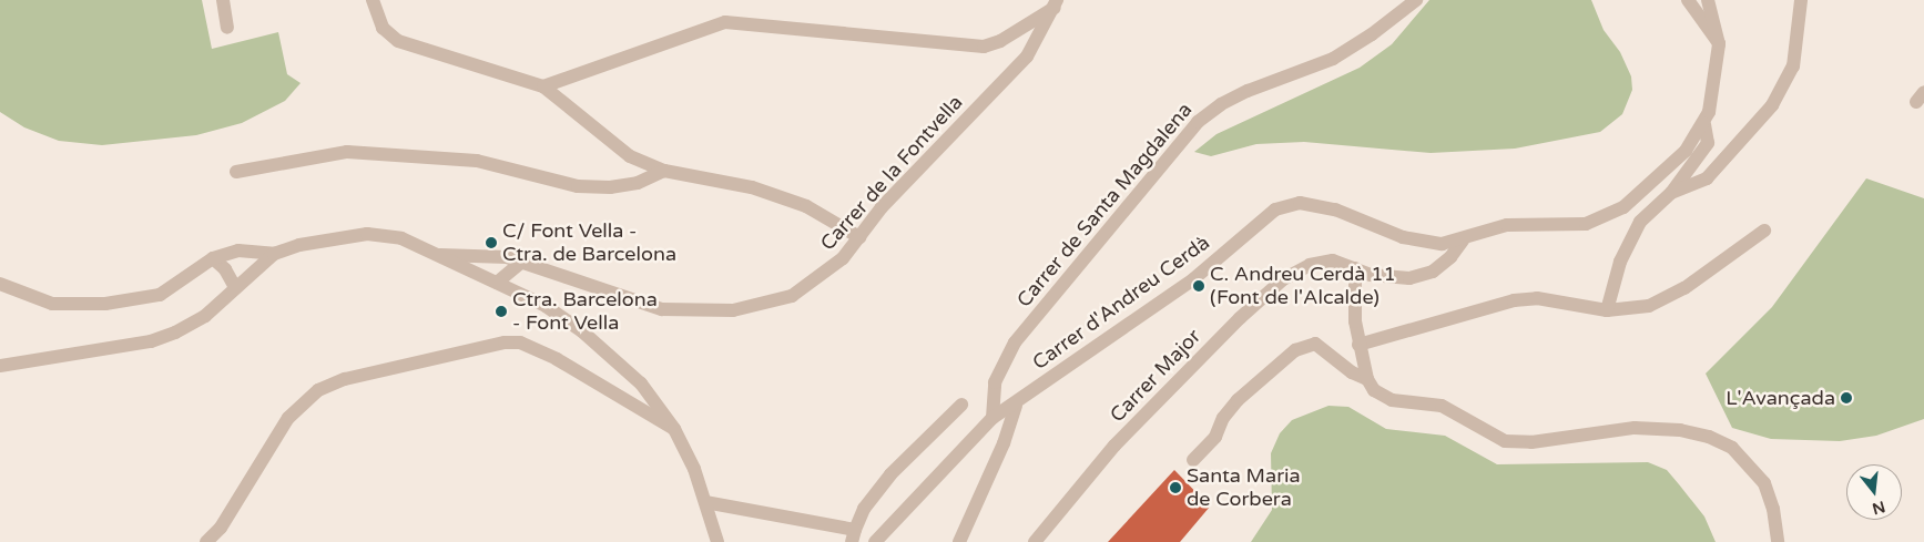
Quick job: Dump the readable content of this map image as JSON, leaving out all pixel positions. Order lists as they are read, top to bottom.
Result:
{
  "streets": {
    "street": [
      "Carrer de la Fontvella",
      "Carrer de Santa Magdalena",
      "Carrer d'Andreu Cerdà",
      "Carrer Major"
    ]
  },
  "crossings": [
    ["Carrer de Santa Magdalena", "Carrer d'Andreu Cerdà"],
    ["Carrer d'Andreu Cerdà", "Carrer Major"]
  ],
  "places": [
    "C/ Font Vella - Ctra. de Barcelona",
    "C. Andreu Cerdà 11 (Font de l'Alcalde)",
    "Ctra. Barcelona - Font Vella",
    "L'Avançada",
    "Santa Maria de Corbera"
  ],
  "north": "bottom"
}
